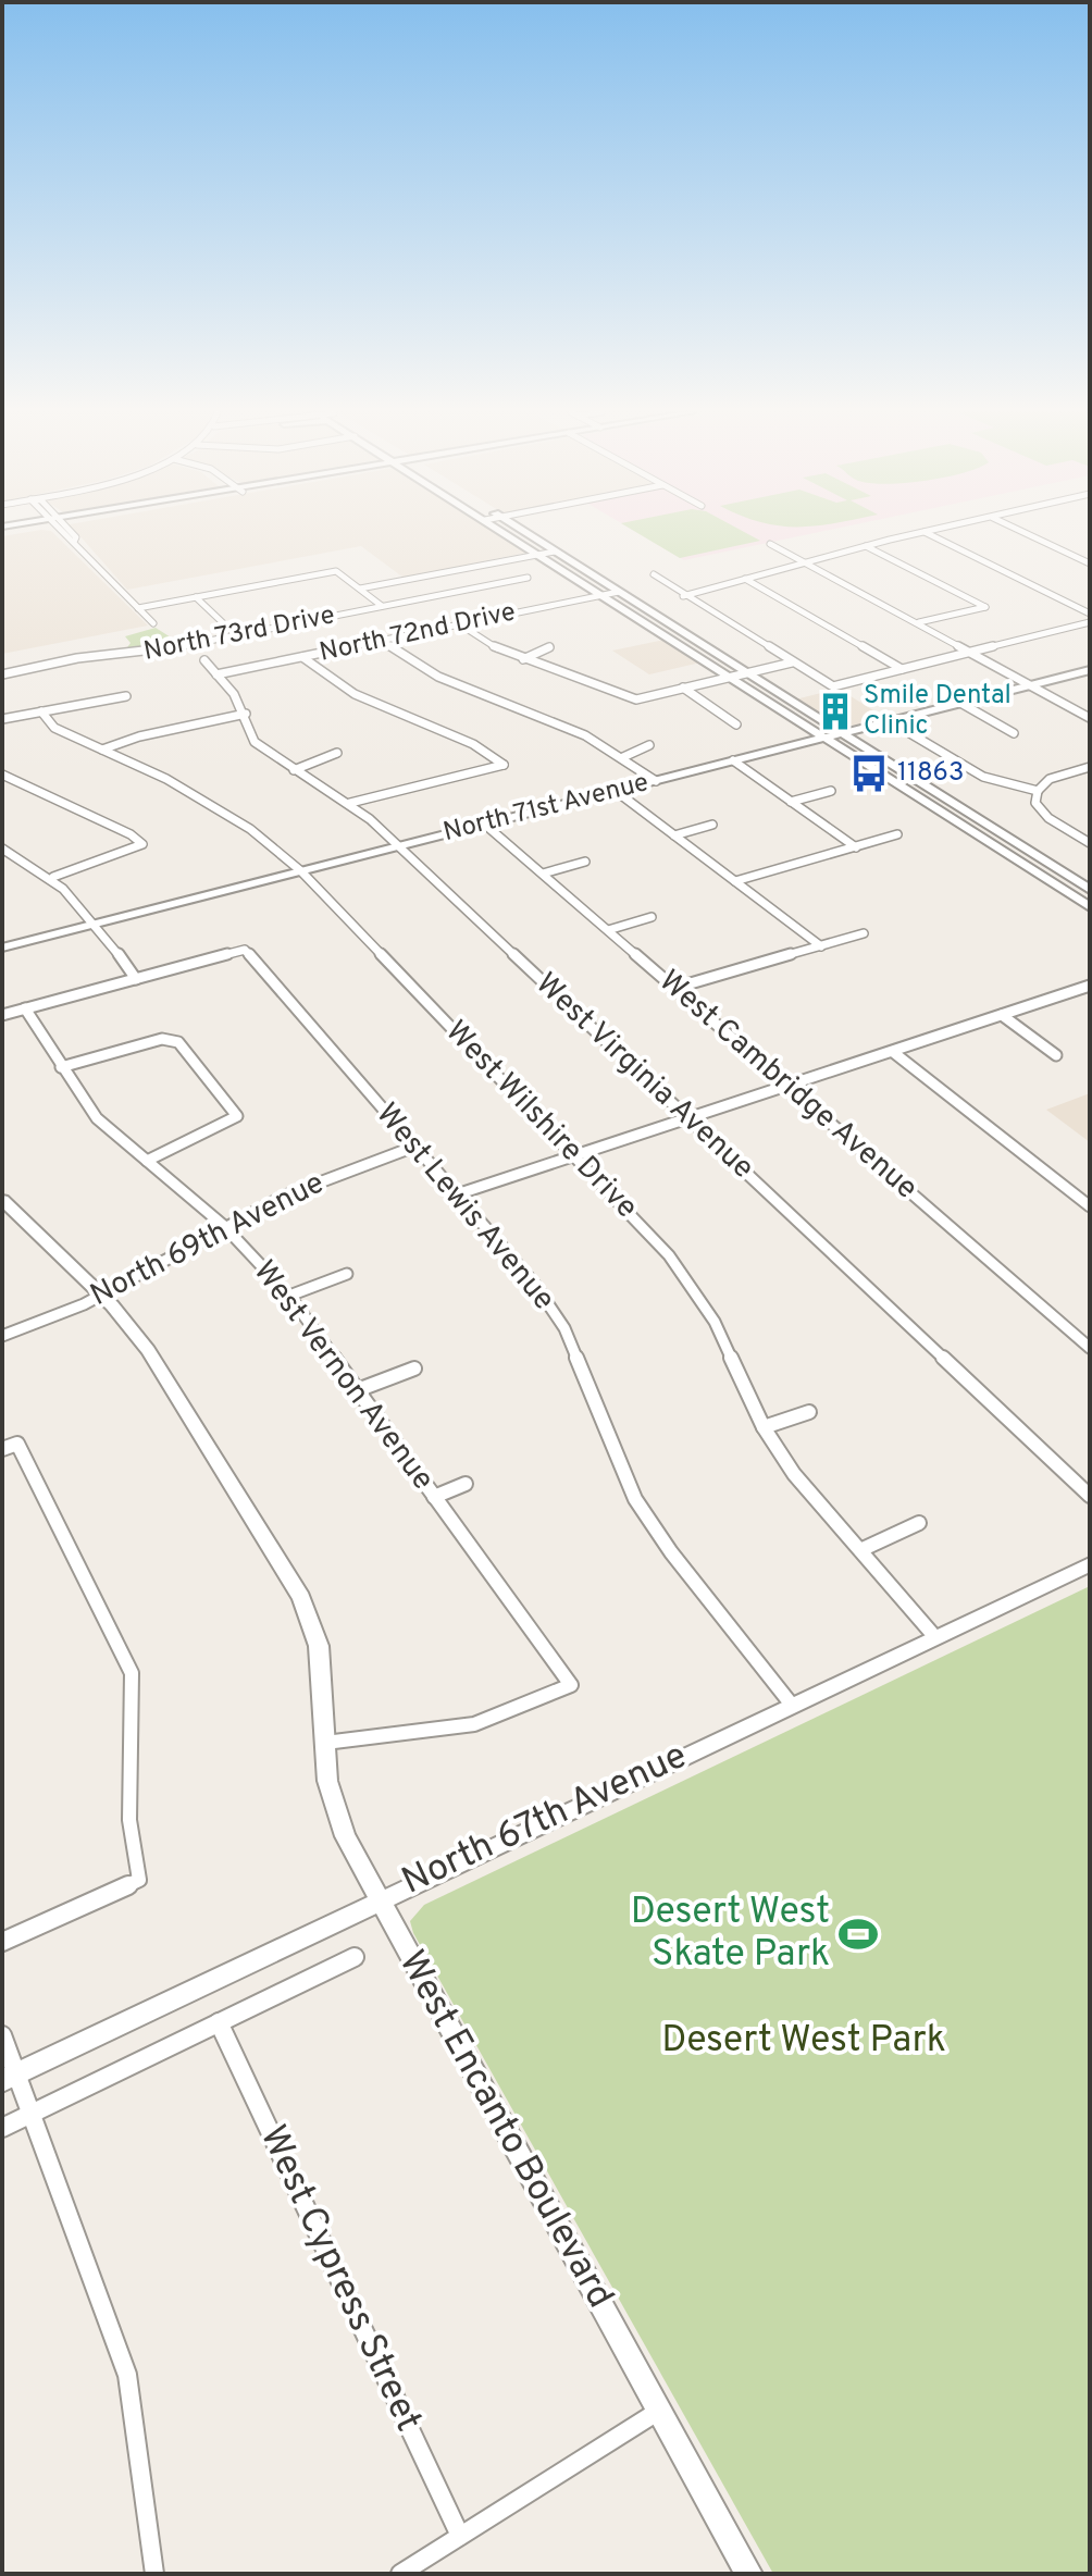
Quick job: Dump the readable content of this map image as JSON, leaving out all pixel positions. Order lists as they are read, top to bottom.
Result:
{
  "streets": {
    "main road": ["North 71st Avenue", "North 67th Avenue", "West Encanto Boulevard"],
    "street": [
      "North 72nd Drive",
      "North 73rd Drive",
      "West Virginia Avenue",
      "West Cambridge Avenue",
      "West Wilshire Drive",
      "West Lewis Avenue",
      "North 69th Avenue",
      "West Vernon Avenue",
      "West Cypress Street"
    ]
  },
  "crossings": [
    ["North 72nd Drive", "West Virginia Avenue"],
    ["North 71st Avenue", "West Virginia Avenue"],
    ["North 71st Avenue", "West Cambridge Avenue"],
    ["North 71st Avenue", "West Wilshire Drive"],
    ["West Wilshire Drive", "North 67th Avenue"],
    ["West Lewis Avenue", "North 69th Avenue"],
    ["West Lewis Avenue", "North 67th Avenue"],
    ["North 69th Avenue", "West Vernon Avenue"],
    ["North 69th Avenue", "West Encanto Boulevard"],
    ["West Vernon Avenue", "West Encanto Boulevard"],
    ["North 67th Avenue", "West Encanto Boulevard"]
  ],
  "parks": ["Desert West Park"],
  "places": {
    "building": ["Smile Dental Clinic"],
    "bus stop": ["11863"],
    "sports": ["Desert West Skate Park"]
  }
}
